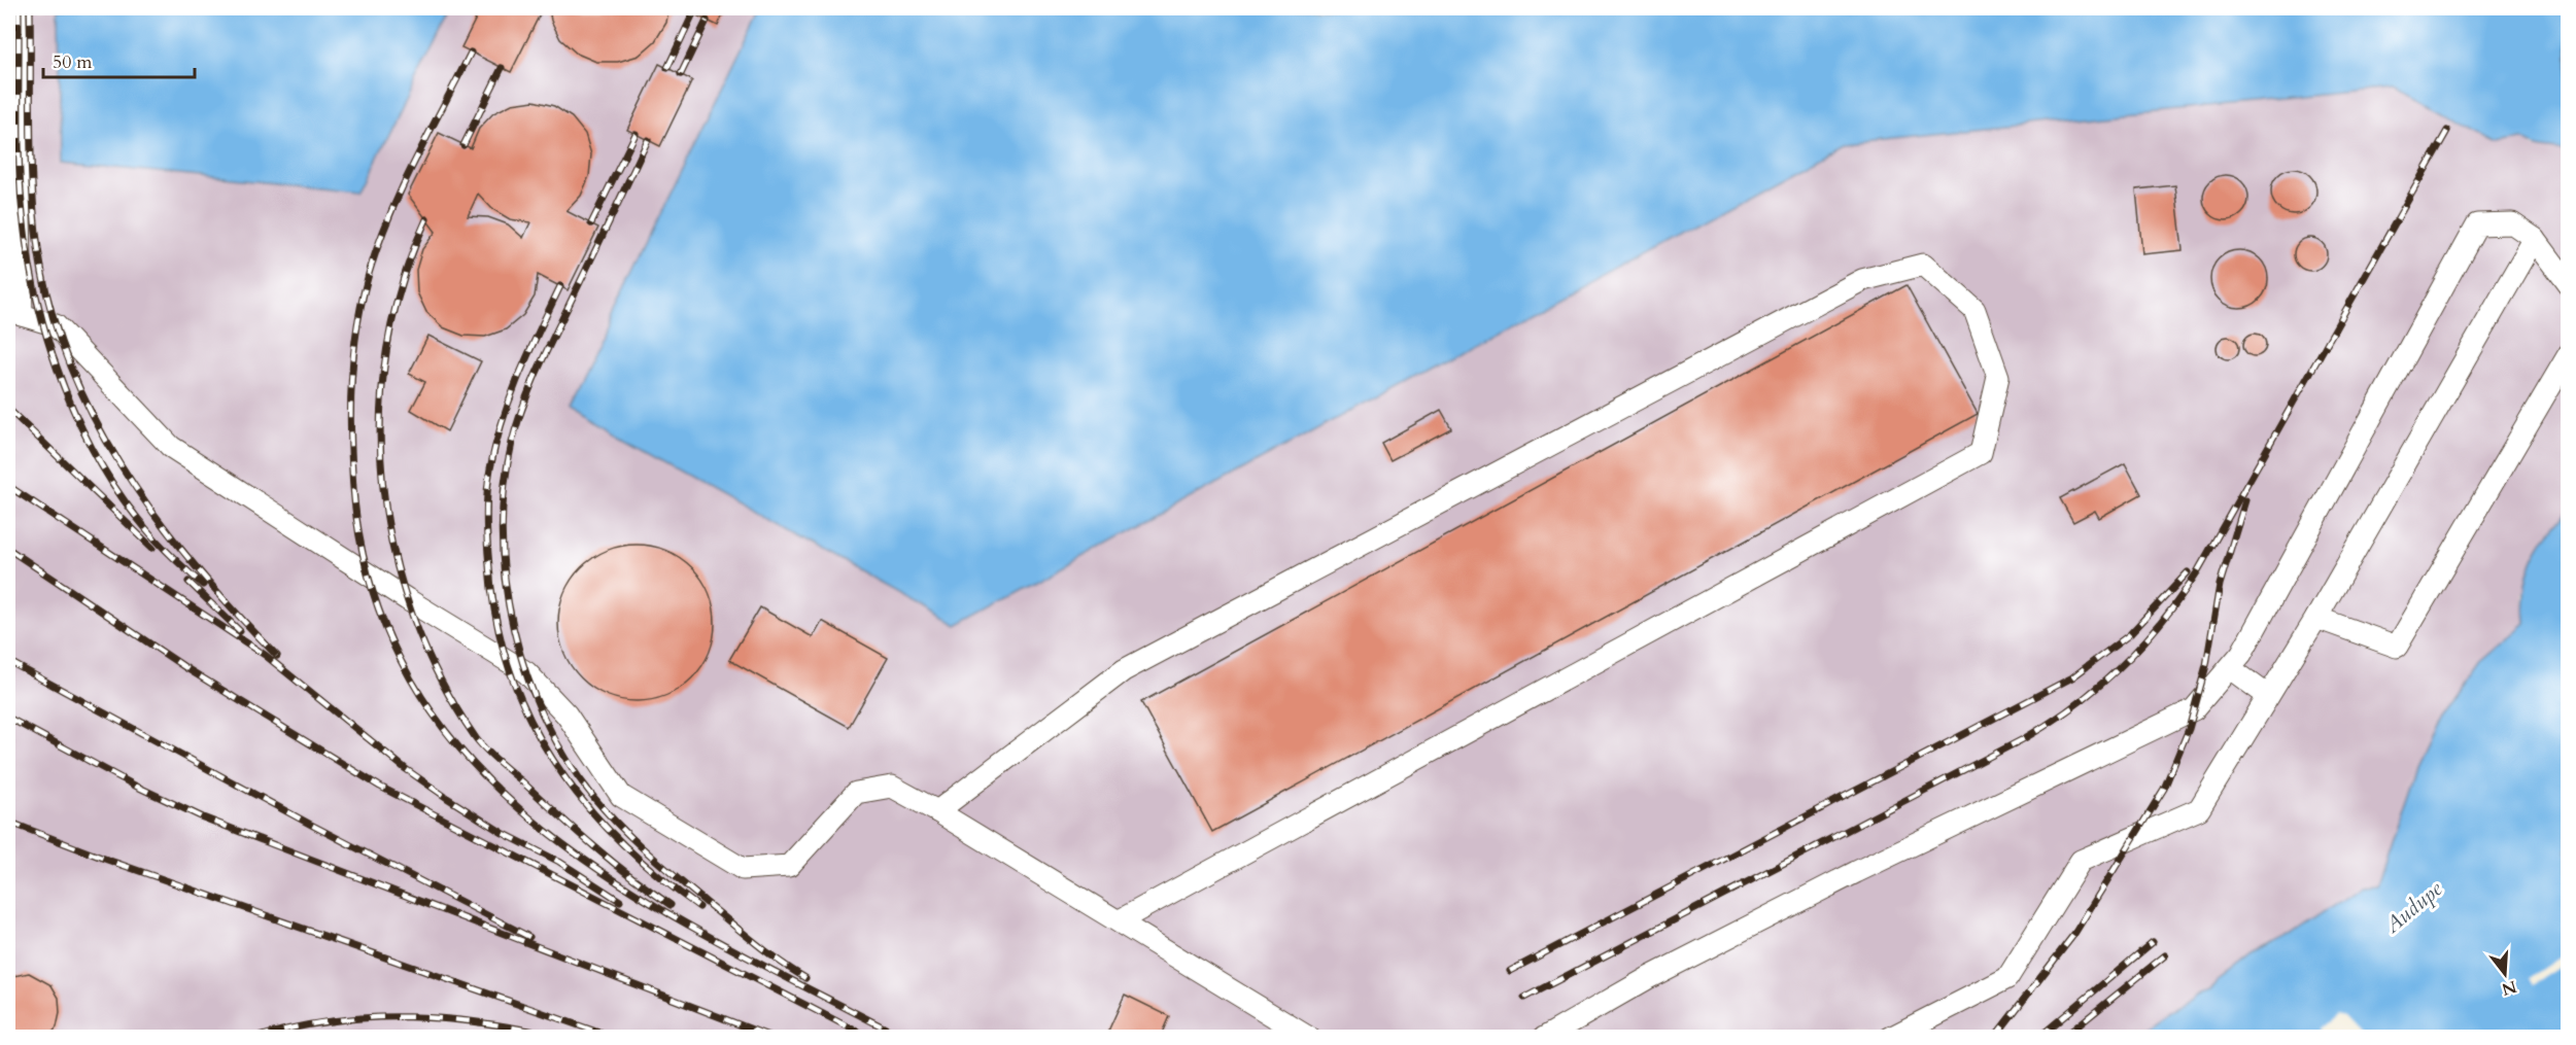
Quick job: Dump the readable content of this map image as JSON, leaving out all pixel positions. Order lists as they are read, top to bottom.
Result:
{
  "water": ["Audupe"],
  "scale_bar": "50 m",
  "north": "bottom"
}
